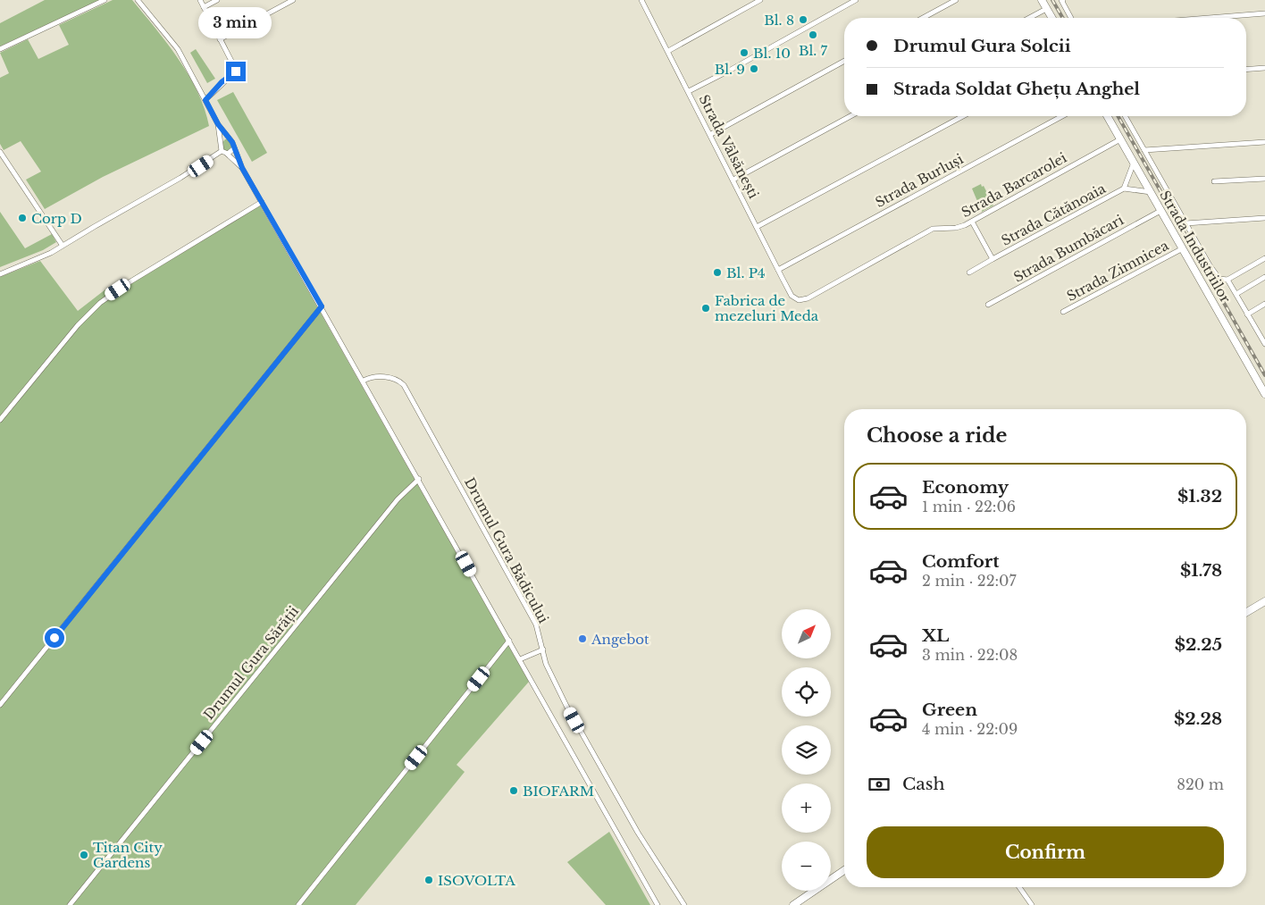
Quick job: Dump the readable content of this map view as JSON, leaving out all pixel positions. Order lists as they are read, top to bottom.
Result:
{
  "streets": {
    "main road": ["Strada Industriilor"],
    "street": [
      "Strada Vâlsănești",
      "Strada Burluși",
      "Strada Barcarolei",
      "Strada Cătănoaia",
      "Strada Bumbăcari",
      "Strada Zimnicea",
      "Drumul Gura Bădicului",
      "Drumul Gura Sărății"
    ]
  },
  "crossings": [
    ["Strada Vâlsănești", "Strada Burluși"],
    ["Strada Vâlsănești", "Strada Barcarolei"],
    ["Strada Barcarolei", "Strada Cătănoaia"],
    ["Strada Barcarolei", "Strada Industriilor"],
    ["Strada Cătănoaia", "Strada Industriilor"],
    ["Strada Industriilor", "Strada Bumbăcari"],
    ["Strada Industriilor", "Strada Zimnicea"]
  ],
  "places": [
    "Bl. 8",
    "Bl. 7",
    "Bl. 10",
    "Bl. 9",
    "Corp D",
    "Bl. P4",
    "Fabrica de mezeluri Meda",
    "Angebot",
    "BIOFARM",
    "Titan City Gardens",
    "ISOVOLTA"
  ],
  "north": "top right",
  "page": {
    "bubble": "3 min",
    "banner": ["Drumul Gura Solcii", "Strada Soldat Ghețu Anghel"],
    "heading": "Choose a ride",
    "list": [
      {
        "name": "Economy",
        "note": "1 min · 22:06",
        "value": "$1.32"
      },
      {
        "name": "Comfort",
        "note": "2 min · 22:07",
        "value": "$1.78"
      },
      {
        "name": "XL",
        "note": "3 min · 22:08",
        "value": "$2.25"
      },
      {
        "name": "Green",
        "note": "4 min · 22:09",
        "value": "$2.28"
      }
    ],
    "map_buttons": ["+", "−"],
    "pay": ["Cash", "820 m"],
    "buttons": "Confirm"
  }
}
